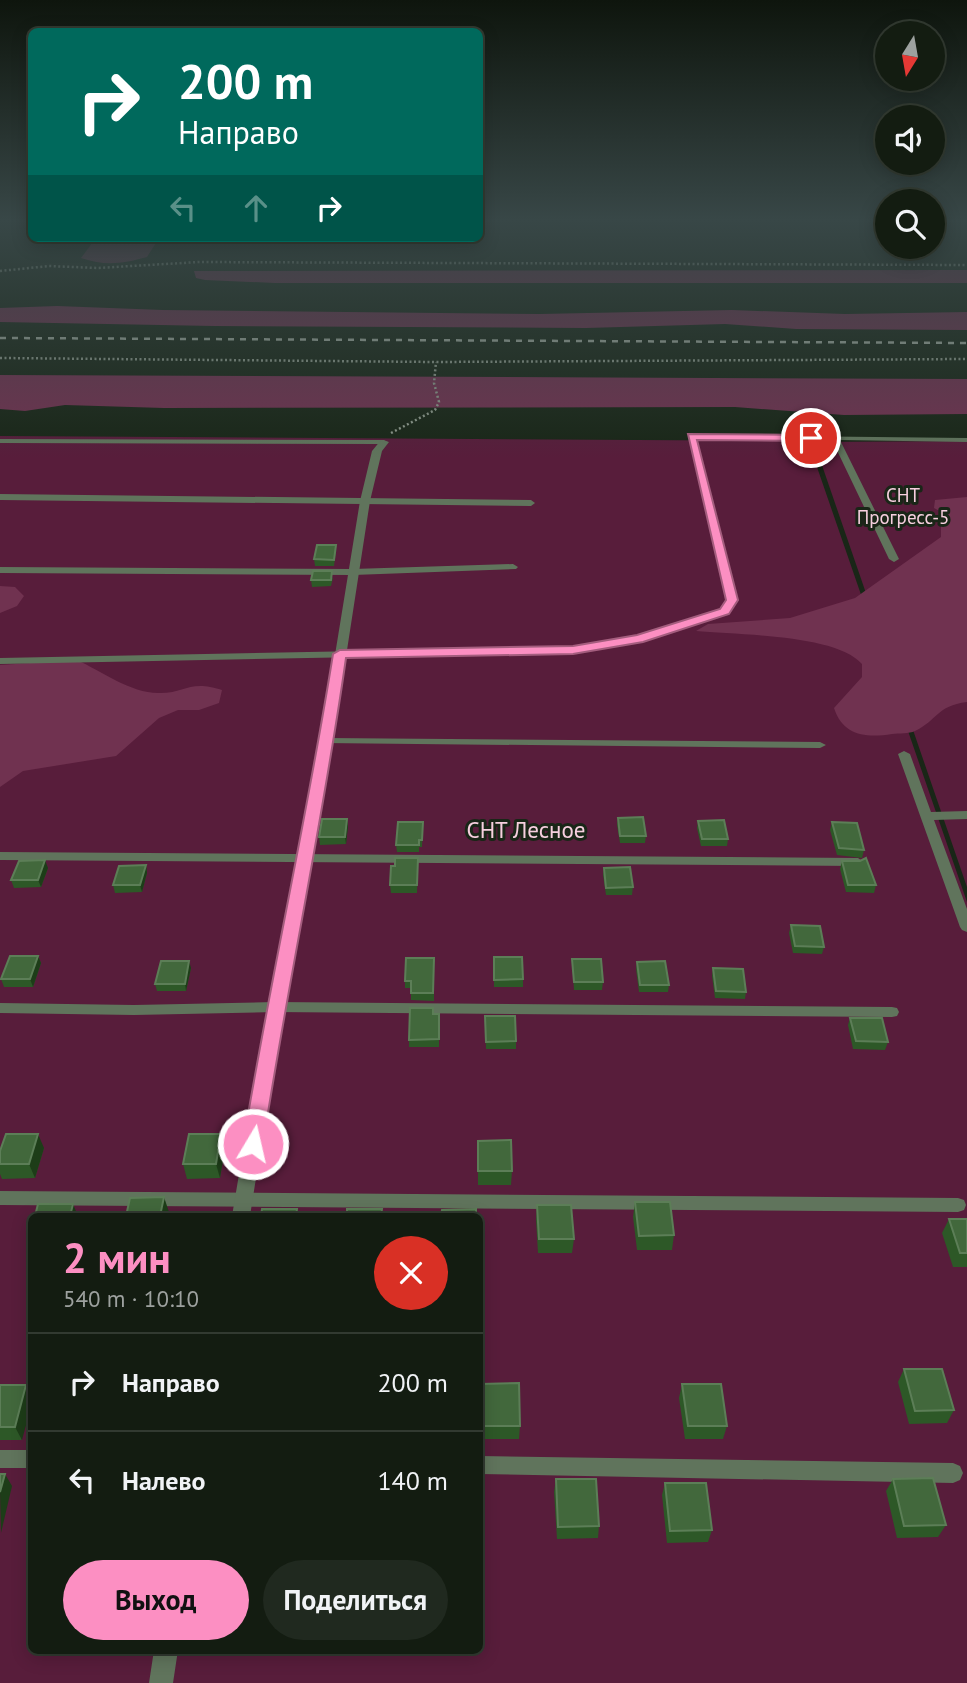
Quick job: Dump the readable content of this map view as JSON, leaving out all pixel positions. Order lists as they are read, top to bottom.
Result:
{
  "parks": ["СНТ Прогресс-5", "СНТ Лесное"],
  "north": "bottom",
  "page": {
    "turn": ["200 m", "Направо"],
    "heading": ["2 мин", "540 m · 10:10"],
    "list": [
      {
        "name": "Направо",
        "value": "200 m"
      },
      {
        "name": "Налево",
        "value": "140 m"
      }
    ],
    "buttons": ["Выход", "Поделиться"]
  }
}
